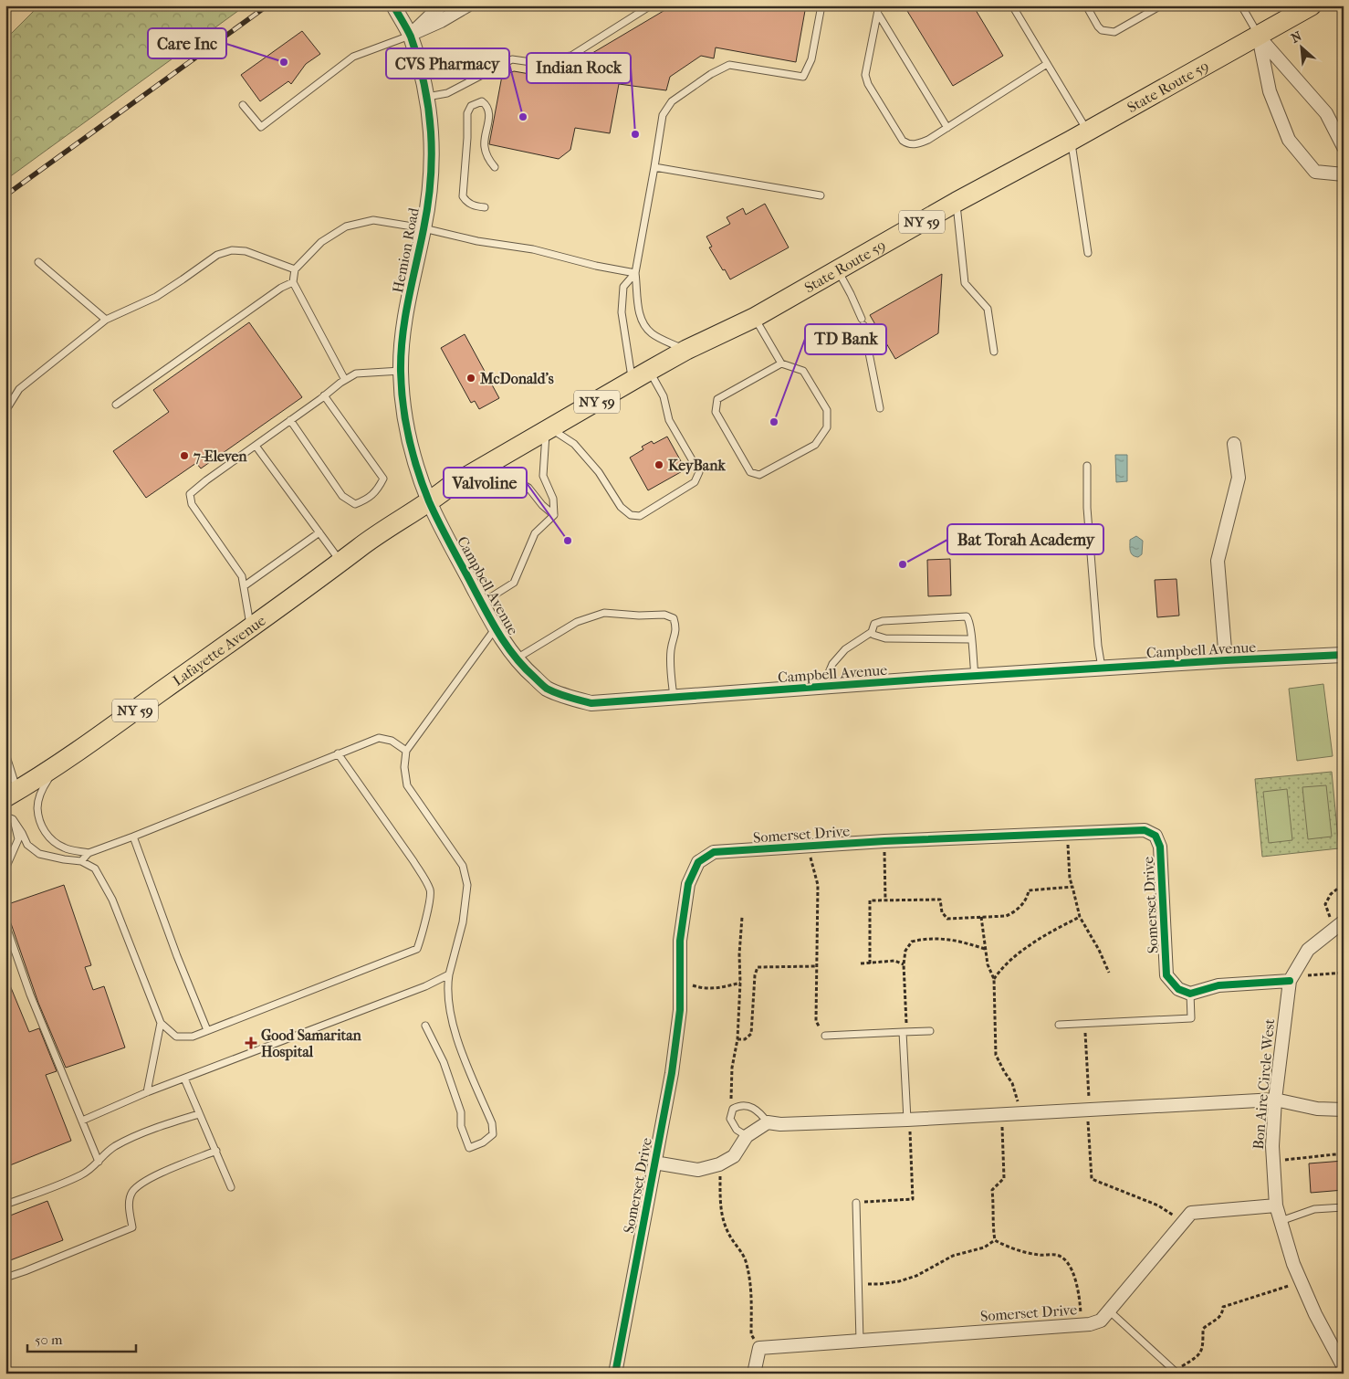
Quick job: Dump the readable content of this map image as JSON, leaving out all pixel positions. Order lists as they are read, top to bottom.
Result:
{
  "streets": {
    "main road": ["State Route 59", "NY 59", "Lafayette Avenue"],
    "street": [
      "Hemion Road",
      "Campbell Avenue",
      "Somerset Drive",
      "Bon Aire Circle West"
    ]
  },
  "crossings": [
    ["State Route 59", "Hemion Road"],
    ["State Route 59", "Campbell Avenue"],
    ["State Route 59", "Lafayette Avenue"],
    ["Hemion Road", "Campbell Avenue"],
    ["Hemion Road", "Lafayette Avenue"],
    ["Campbell Avenue", "Lafayette Avenue"],
    ["Somerset Drive", "Bon Aire Circle West"]
  ],
  "places": {
    "other": [
      "Care Inc",
      "CVS Pharmacy",
      "Indian Rock",
      "McDonald's",
      "TD Bank",
      "7-Eleven",
      "KeyBank",
      "Valvoline",
      "Bat Torah Academy"
    ],
    "health": ["Good Samaritan Hospital"]
  },
  "scale_bar": "50 m",
  "north": "top left"
}
